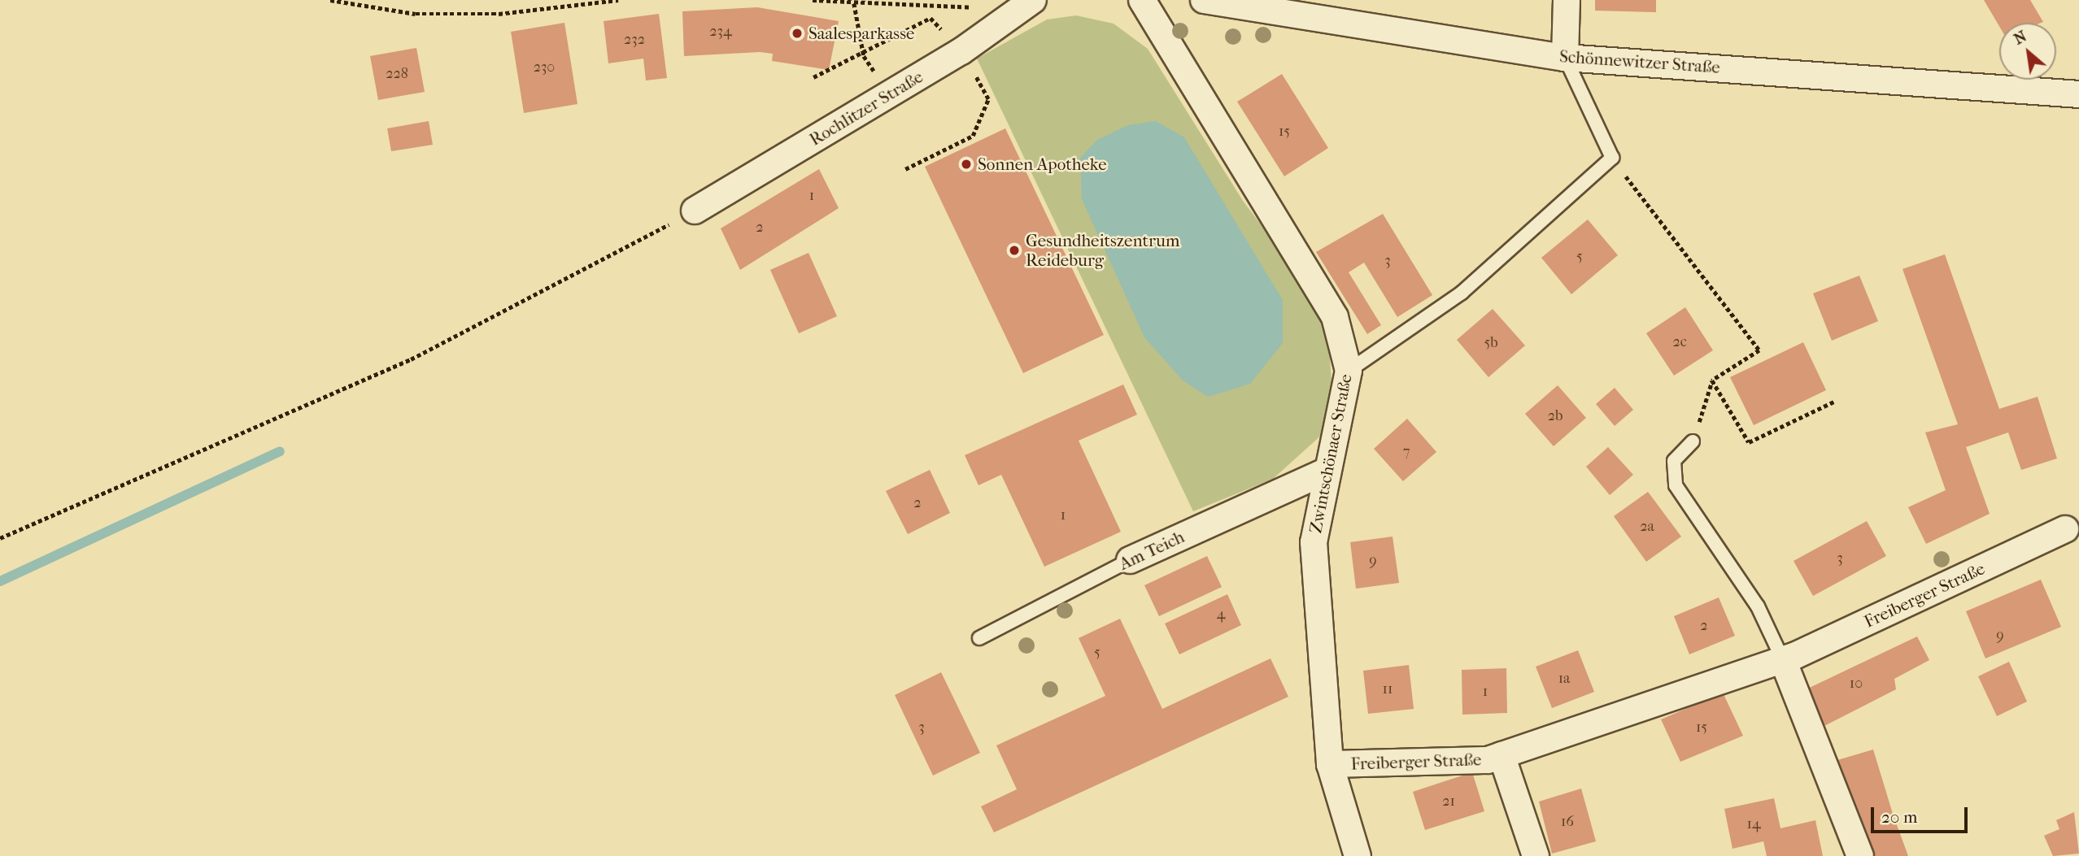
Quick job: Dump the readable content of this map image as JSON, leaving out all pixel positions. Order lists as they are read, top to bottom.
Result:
{
  "streets": {
    "street": [
      "Schönnewitzer Straße",
      "Rochlitzer Straße",
      "Zwintschönaer Straße",
      "Am Teich",
      "Freiberger Straße"
    ]
  },
  "crossings": [
    ["Zwintschönaer Straße", "Am Teich"],
    ["Zwintschönaer Straße", "Freiberger Straße"]
  ],
  "places": ["Saalesparkasse", "Sonnen Apotheke", "Gesundheitszentrum Reideburg"],
  "house_numbers": [
    "234",
    "232",
    "230",
    "228",
    "15",
    "1",
    "2",
    "5",
    "3",
    "2c",
    "5b",
    "2b",
    "7",
    "2",
    "1",
    "2a",
    "3",
    "9",
    "4",
    "2",
    "9",
    "5",
    "1a",
    "10",
    "11",
    "1",
    "3",
    "15",
    "21",
    "16",
    "14"
  ],
  "scale_bar": "20 m",
  "north": "top left"
}
